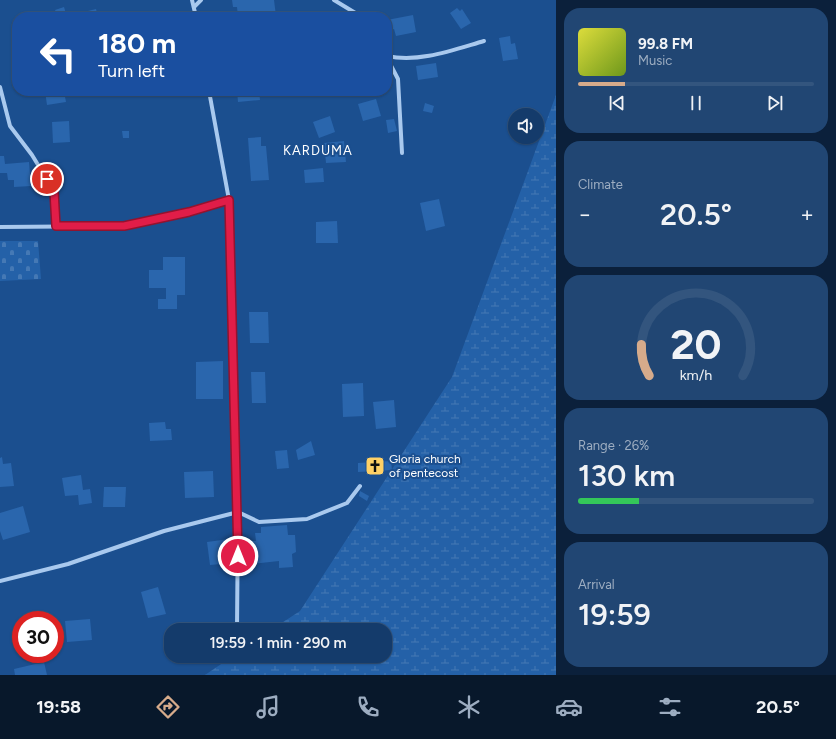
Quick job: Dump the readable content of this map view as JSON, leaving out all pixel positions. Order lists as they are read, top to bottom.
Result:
{
  "districts": ["KARDUMA"],
  "places": {
    "church": ["Gloria church of pentecost"]
  },
  "page": {
    "turn": ["180 m", "Turn left"],
    "song": ["99.8 FM", "Music"],
    "tile": [
      "Climate",
      ["Range · 26%", "130 km"],
      ["Arrival", "19:59"]
    ],
    "heat": ["−", "20.5°", "+"],
    "limit": "30",
    "trip": "19:59 · 1 min · 290 m",
    "tabs": ["19:58", "20.5°"],
    "gauge": ["20", "km/h"]
  }
}
